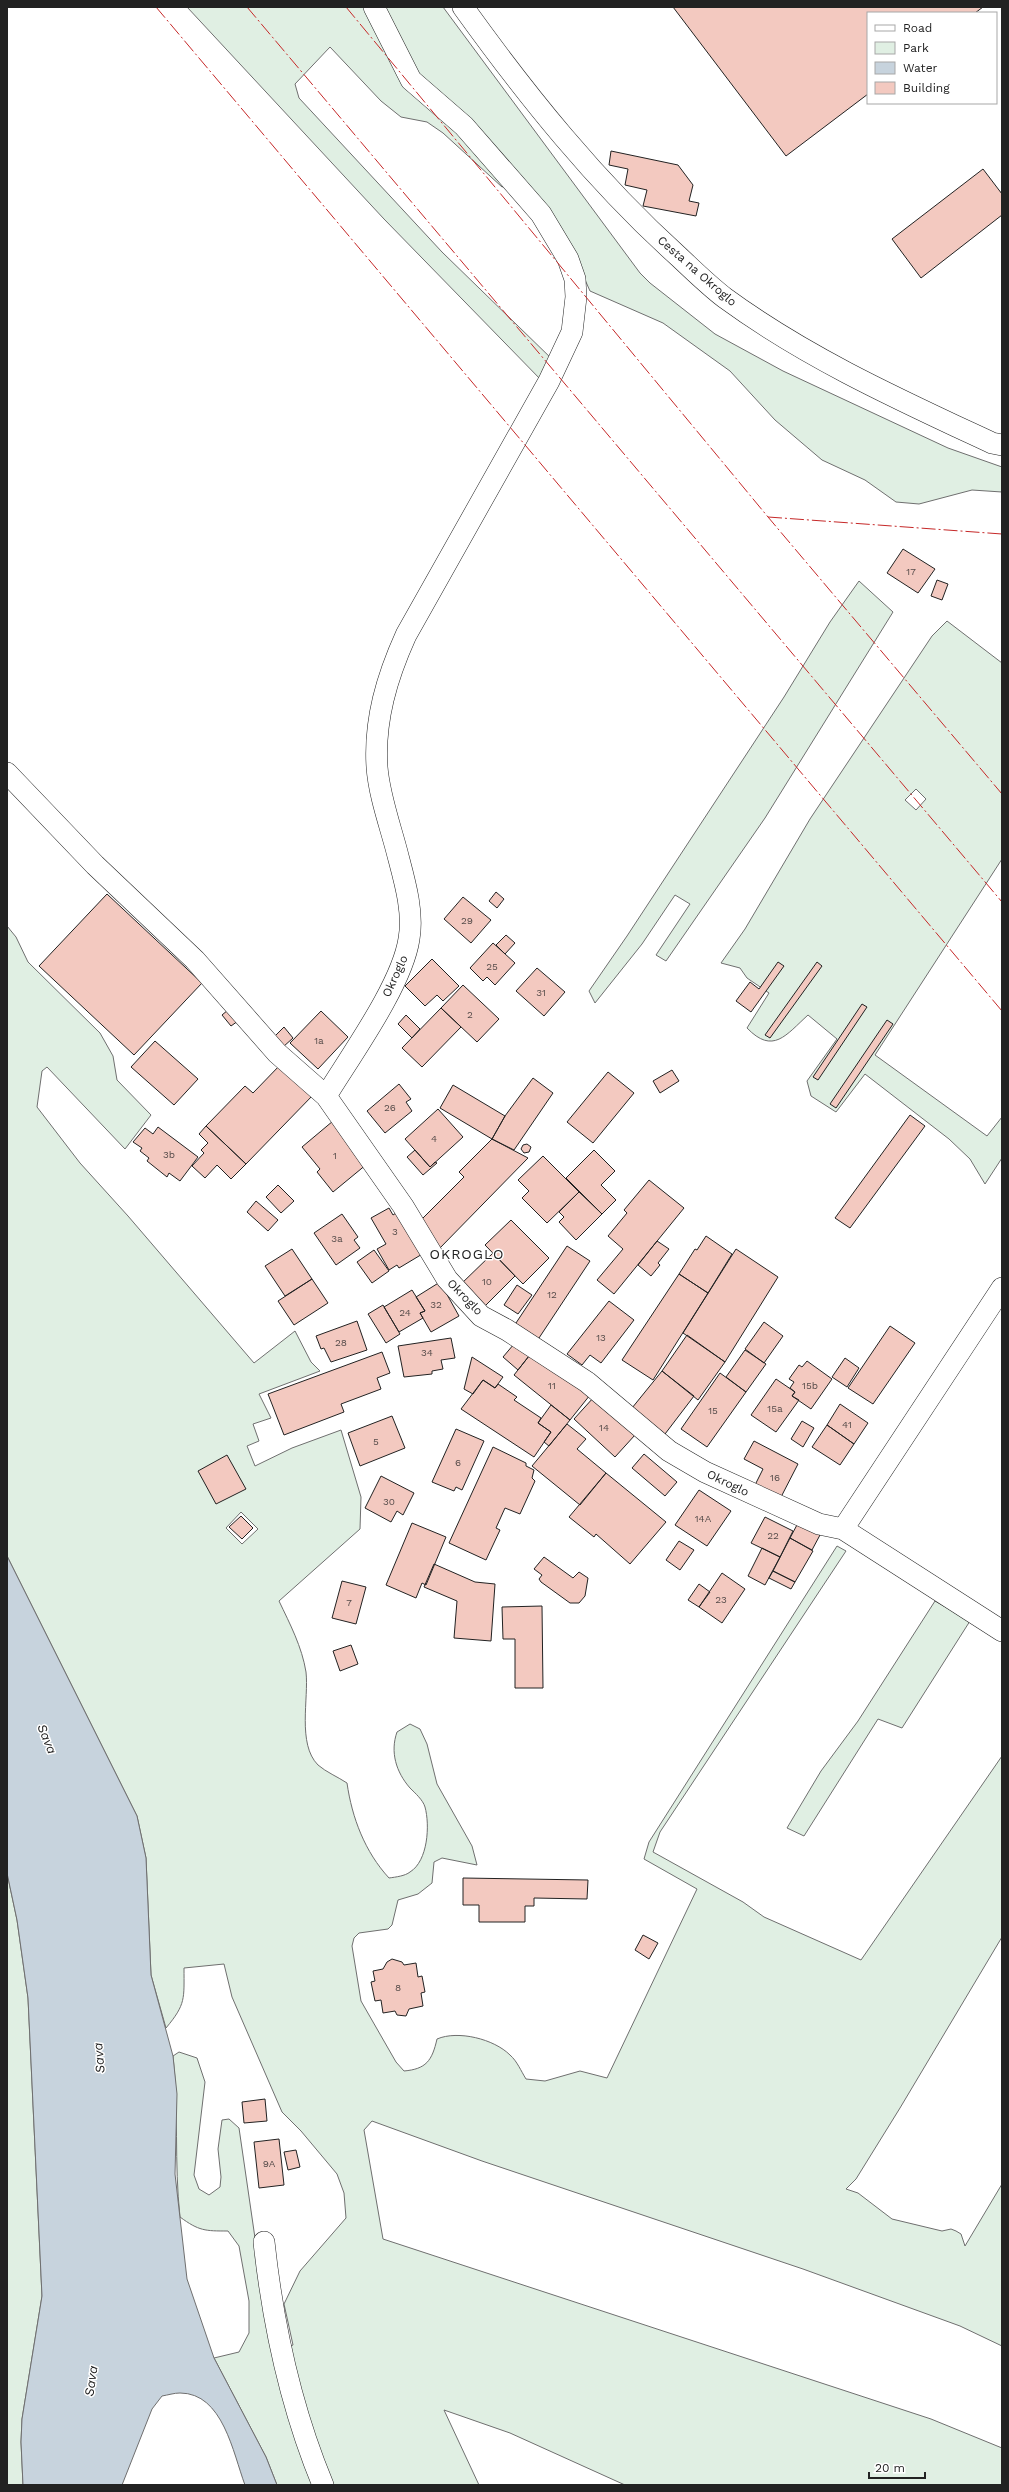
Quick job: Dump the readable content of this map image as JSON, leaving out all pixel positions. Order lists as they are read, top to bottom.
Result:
{
  "streets": {
    "street": ["Cesta na Okroglo", "Okroglo"]
  },
  "districts": ["OKROGLO"],
  "water": ["Sava"],
  "house_numbers": [
    "17",
    "29",
    "25",
    "31",
    "2",
    "1a",
    "26",
    "4",
    "3b",
    "1",
    "3",
    "3a",
    "10",
    "12",
    "32",
    "24",
    "13",
    "28",
    "34",
    "11",
    "15b",
    "15a",
    "15",
    "41",
    "14",
    "5",
    "6",
    "16",
    "30",
    "14A",
    "22",
    "23",
    "7",
    "8",
    "9A"
  ],
  "legend": [
    "Road",
    "Park",
    "Water",
    "Building"
  ],
  "scale_bar": "20 m"
}
